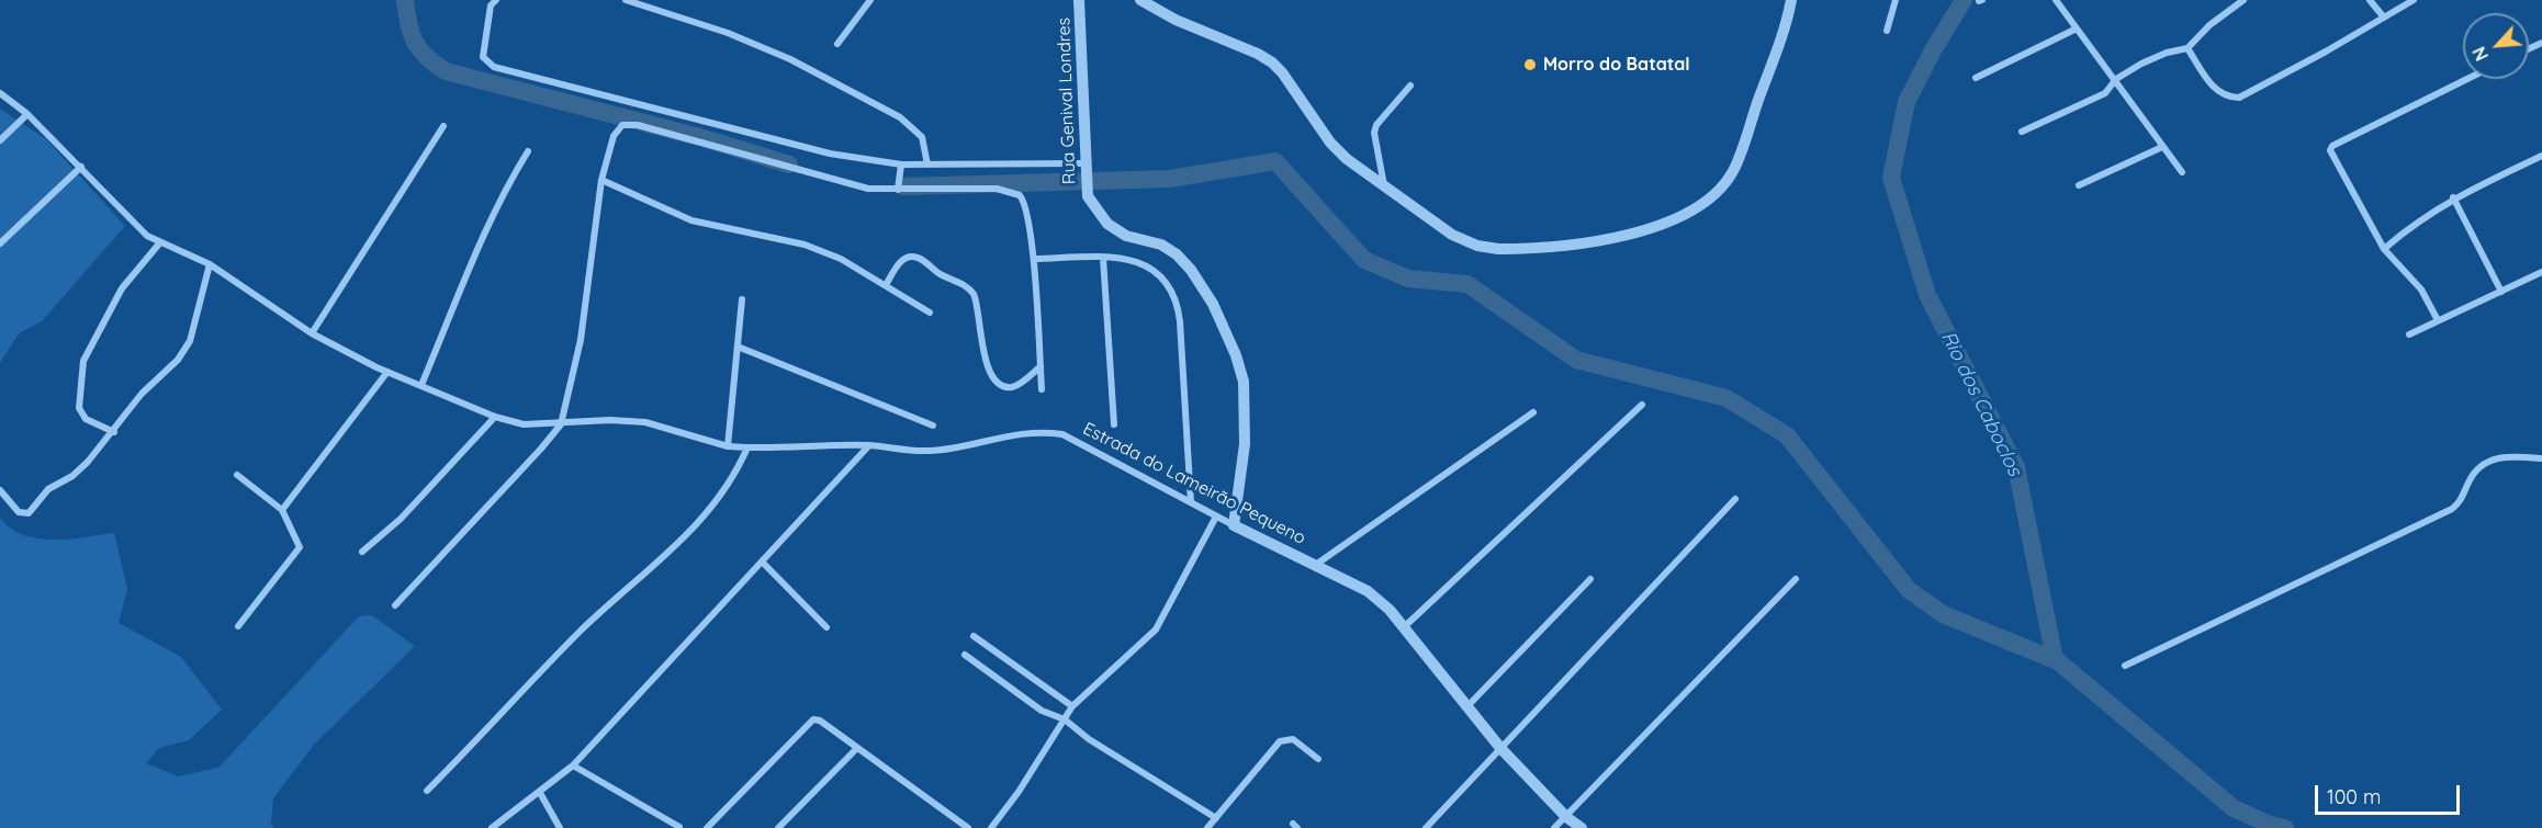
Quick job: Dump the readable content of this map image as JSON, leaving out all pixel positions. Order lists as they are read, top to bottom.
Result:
{
  "streets": {
    "street": ["Rua Genival Londres", "Estrada do Lameirão Pequeno"]
  },
  "crossings": [
    ["Rua Genival Londres", "Estrada do Lameirão Pequeno"]
  ],
  "water": ["Rio dos Caboclos"],
  "places": ["Morro do Batatal"],
  "scale_bar": "100 m",
  "north": "bottom left"
}
